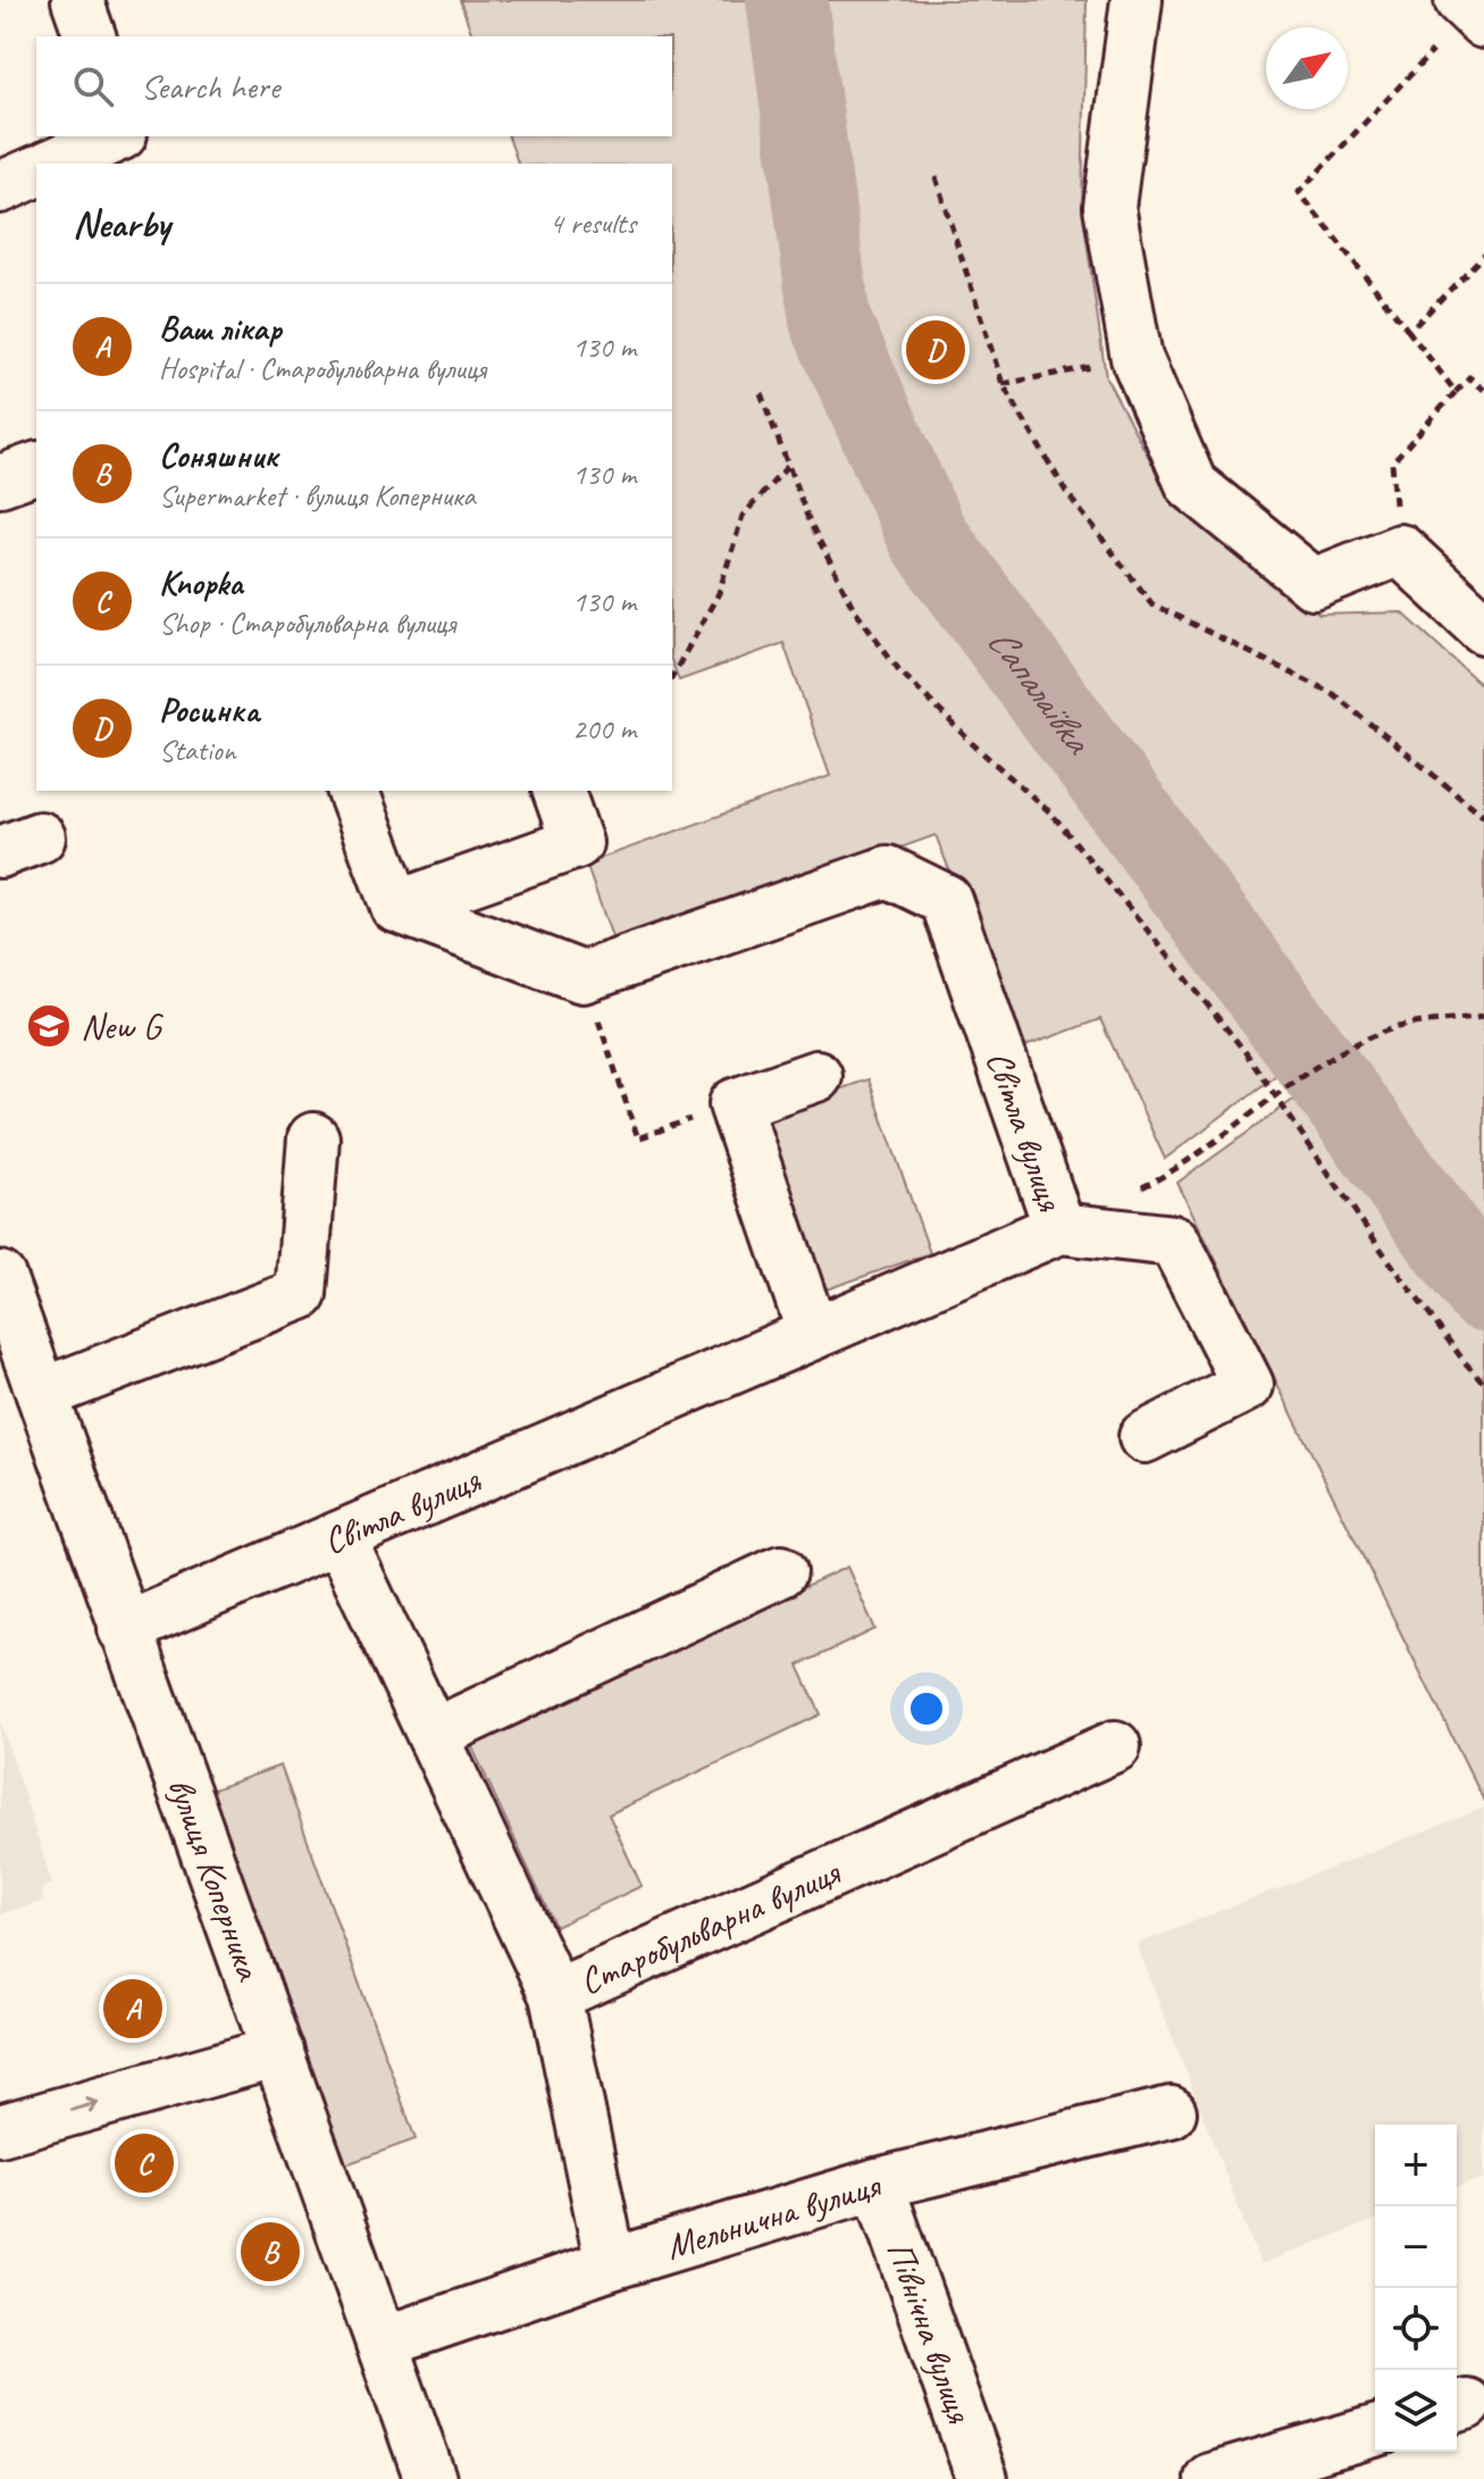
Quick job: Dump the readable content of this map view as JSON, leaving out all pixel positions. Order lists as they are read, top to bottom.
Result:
{
  "streets": {
    "street": [
      "Світла вулиця",
      "вулиця Коперника",
      "Старобульварна вулиця",
      "Мельнична вулиця",
      "Північна вулиця"
    ]
  },
  "crossings": [
    ["Світла вулиця", "вулиця Коперника"],
    ["вулиця Коперника", "Мельнична вулиця"],
    ["Старобульварна вулиця", "Мельнична вулиця"],
    ["Мельнична вулиця", "Північна вулиця"]
  ],
  "water": ["Сапалаївка"],
  "places": {
    "school or university": ["New G"]
  },
  "north": "top right",
  "page": {
    "search": "Search here",
    "heading": ["Nearby", "4 results"],
    "list": [
      {
        "mark": "A",
        "name": "Ваш лікар",
        "note": "Hospital · Старобульварна вулиця",
        "value": "130 m"
      },
      {
        "mark": "B",
        "name": "Соняшник",
        "note": "Supermarket · вулиця Коперника",
        "value": "130 m"
      },
      {
        "mark": "C",
        "name": "Knopka",
        "note": "Shop · Старобульварна вулиця",
        "value": "130 m"
      },
      {
        "mark": "D",
        "name": "Росинка",
        "note": "Station",
        "value": "200 m"
      }
    ],
    "pins": [
      "D",
      "A",
      "C",
      "B"
    ],
    "map_buttons": ["+", "−"]
  }
}
